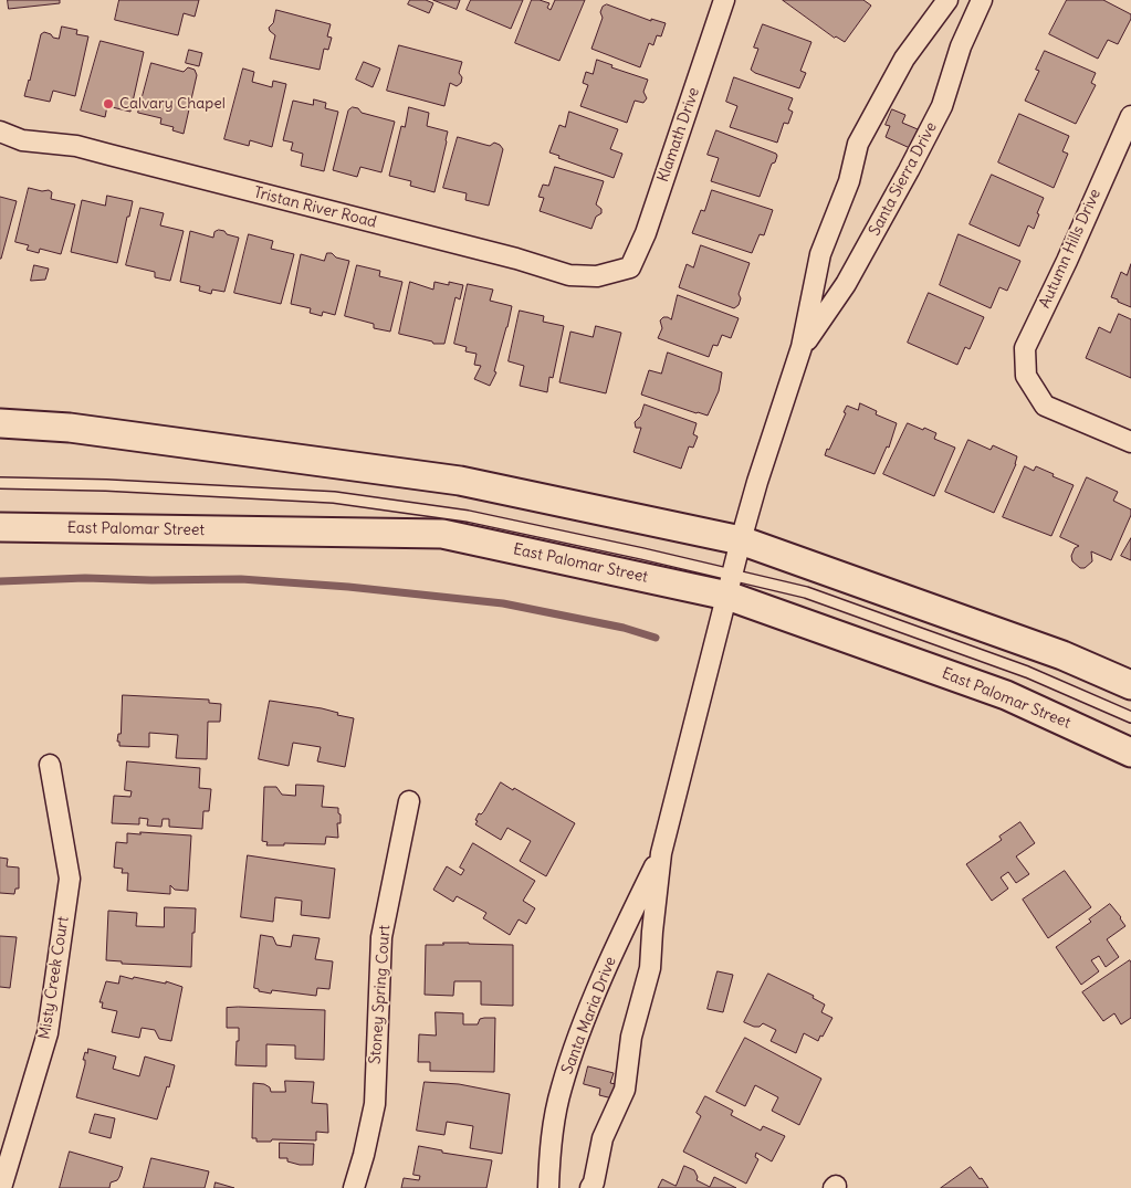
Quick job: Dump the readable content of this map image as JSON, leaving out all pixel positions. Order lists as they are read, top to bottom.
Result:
{
  "streets": {
    "main road": ["East Palomar Street"],
    "street": [
      "Klamath Drive",
      "Santa Sierra Drive",
      "Tristan River Road",
      "Autumn Hills Drive",
      "Misty Creek Court",
      "Stoney Spring Court",
      "Santa Maria Drive"
    ]
  },
  "crossings": [
    ["Klamath Drive", "Tristan River Road"],
    ["Santa Sierra Drive", "Santa Maria Drive"],
    ["East Palomar Street", "Santa Maria Drive"]
  ],
  "places": ["Calvary Chapel"]
}
